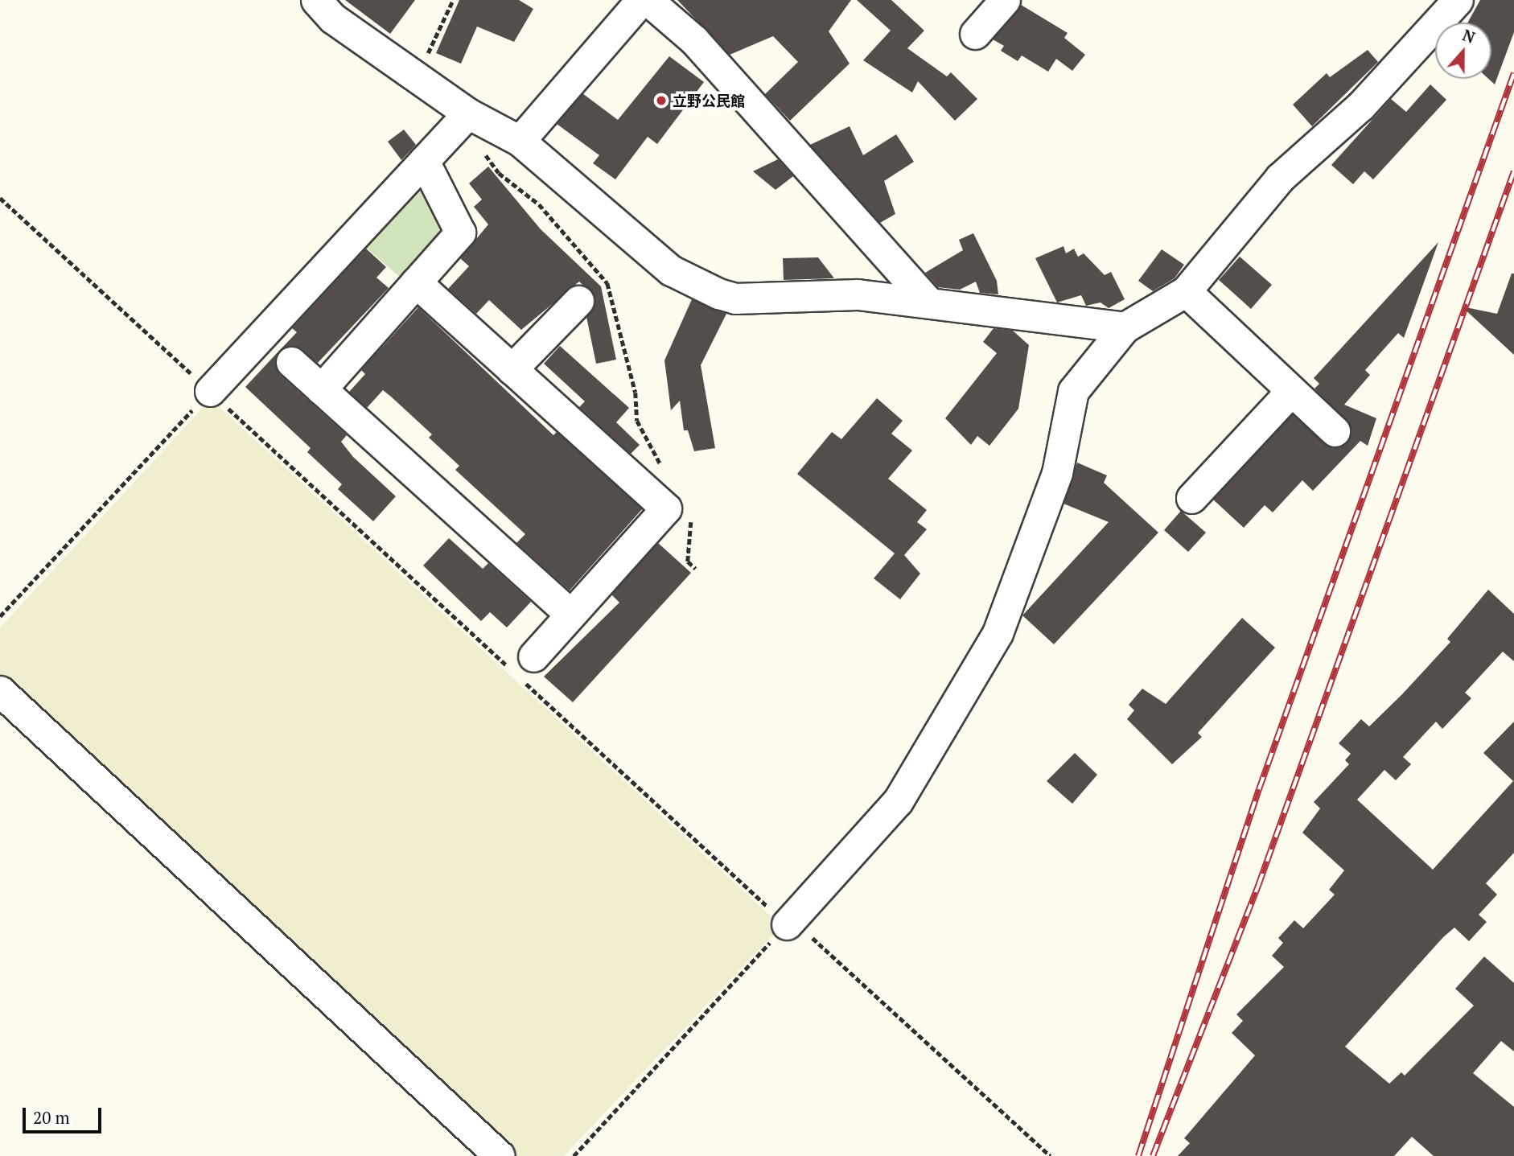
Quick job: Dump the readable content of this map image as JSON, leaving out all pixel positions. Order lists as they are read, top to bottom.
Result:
{
  "places": ["立野公民館"],
  "scale_bar": "20 m",
  "north": "top"
}
